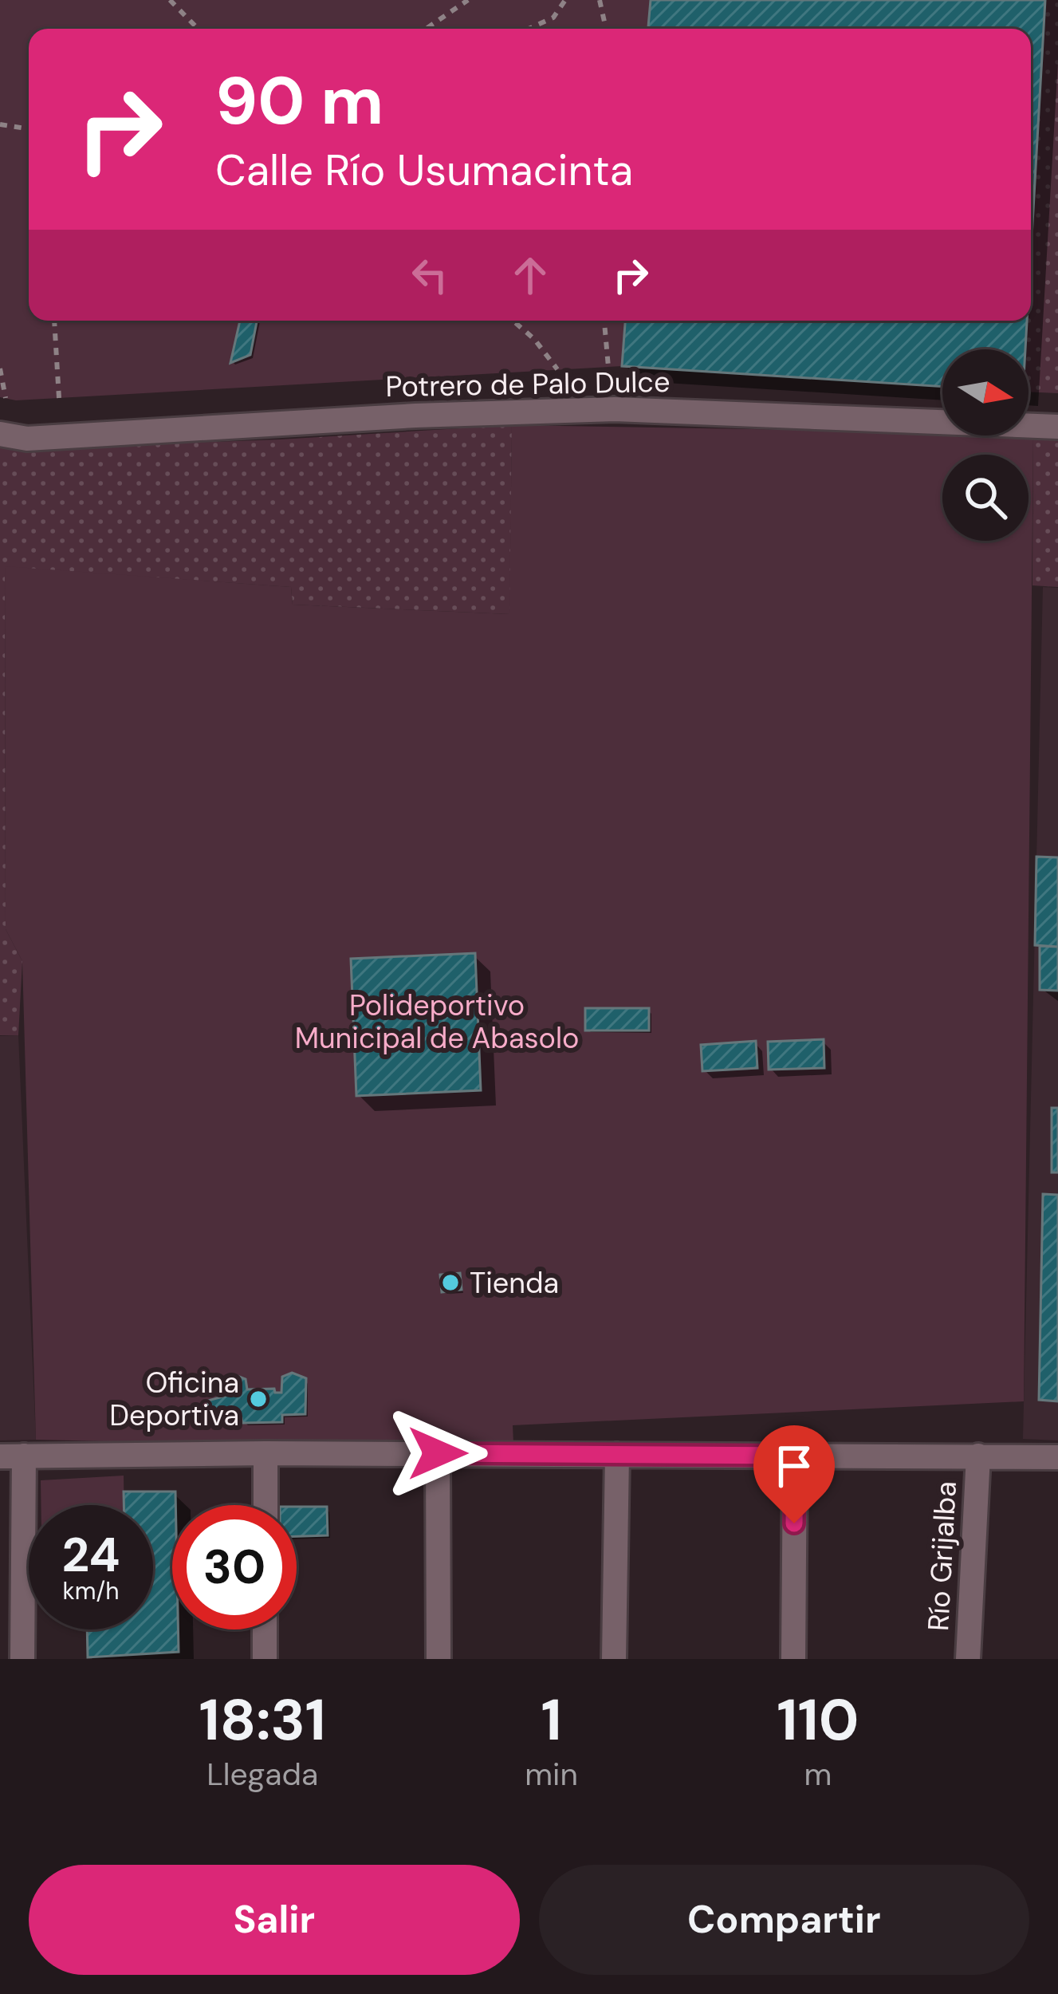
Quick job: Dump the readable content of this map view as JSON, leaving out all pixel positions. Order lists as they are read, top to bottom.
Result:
{
  "streets": {
    "street": ["Potrero de Palo Dulce", "Río Grijalba"]
  },
  "parks": ["Polideportivo Municipal de Abasolo"],
  "places": ["Tienda", "Oficina Deportiva"],
  "north": "right",
  "page": {
    "turn": ["90 m", "Calle Río Usumacinta"],
    "speed": "24 km/h",
    "limit": "30",
    "eta": [
      "18:31",
      "Llegada",
      "1",
      "min",
      "110",
      "m"
    ],
    "buttons": ["Salir", "Compartir"]
  }
}
